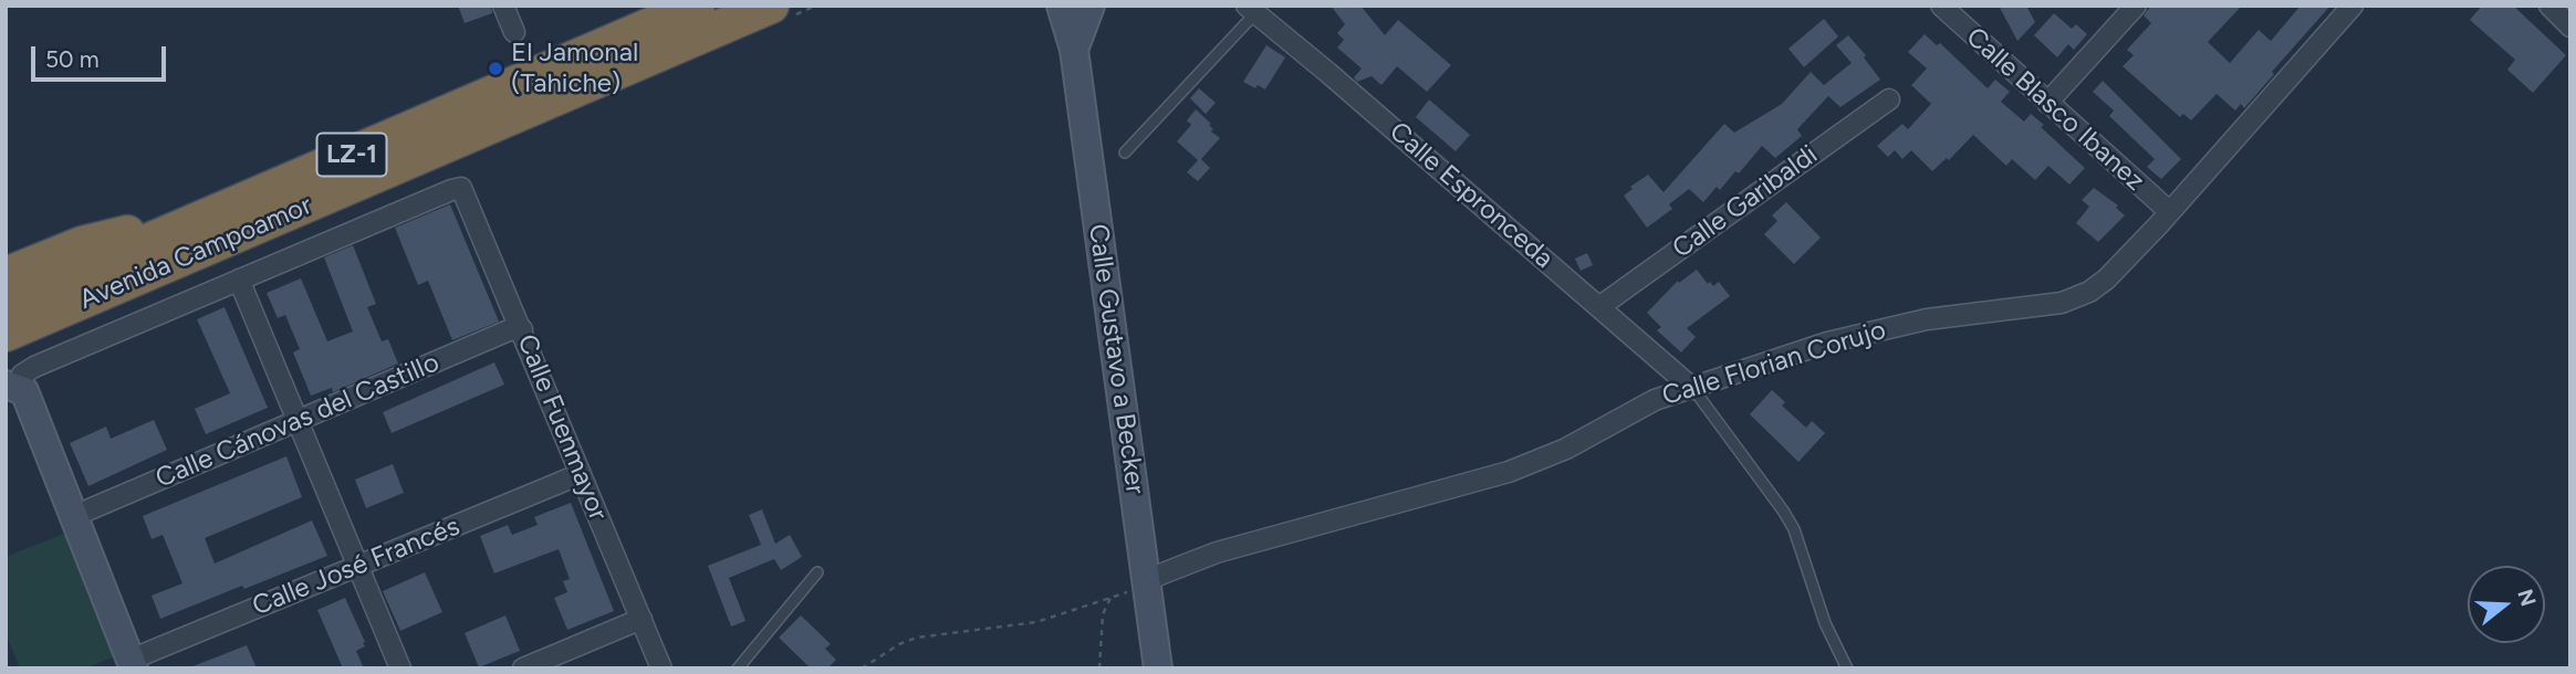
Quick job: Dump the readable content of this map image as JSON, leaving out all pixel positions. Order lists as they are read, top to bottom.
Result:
{
  "streets": {
    "highway": ["LZ-1", "Avenida Campoamor"],
    "street": [
      "Calle Blasco Ibanez",
      "Calle Espronceda",
      "Calle Garibaldi",
      "Calle Gustavo a Becker",
      "Calle Florian Corujo",
      "Calle Cánovas del Castillo",
      "Calle Fuenmayor",
      "Calle José Francés"
    ]
  },
  "crossings": [
    ["Calle Blasco Ibanez", "Calle Florian Corujo"],
    ["Calle Espronceda", "Calle Garibaldi"],
    ["Calle Espronceda", "Calle Florian Corujo"],
    ["Avenida Campoamor", "Calle Fuenmayor"],
    ["Calle Gustavo a Becker", "Calle Florian Corujo"],
    ["Calle Cánovas del Castillo", "Calle Fuenmayor"],
    ["Calle Fuenmayor", "Calle José Francés"]
  ],
  "places": ["El Jamonal (Tahiche)"],
  "scale_bar": "50 m",
  "north": "right"
}
